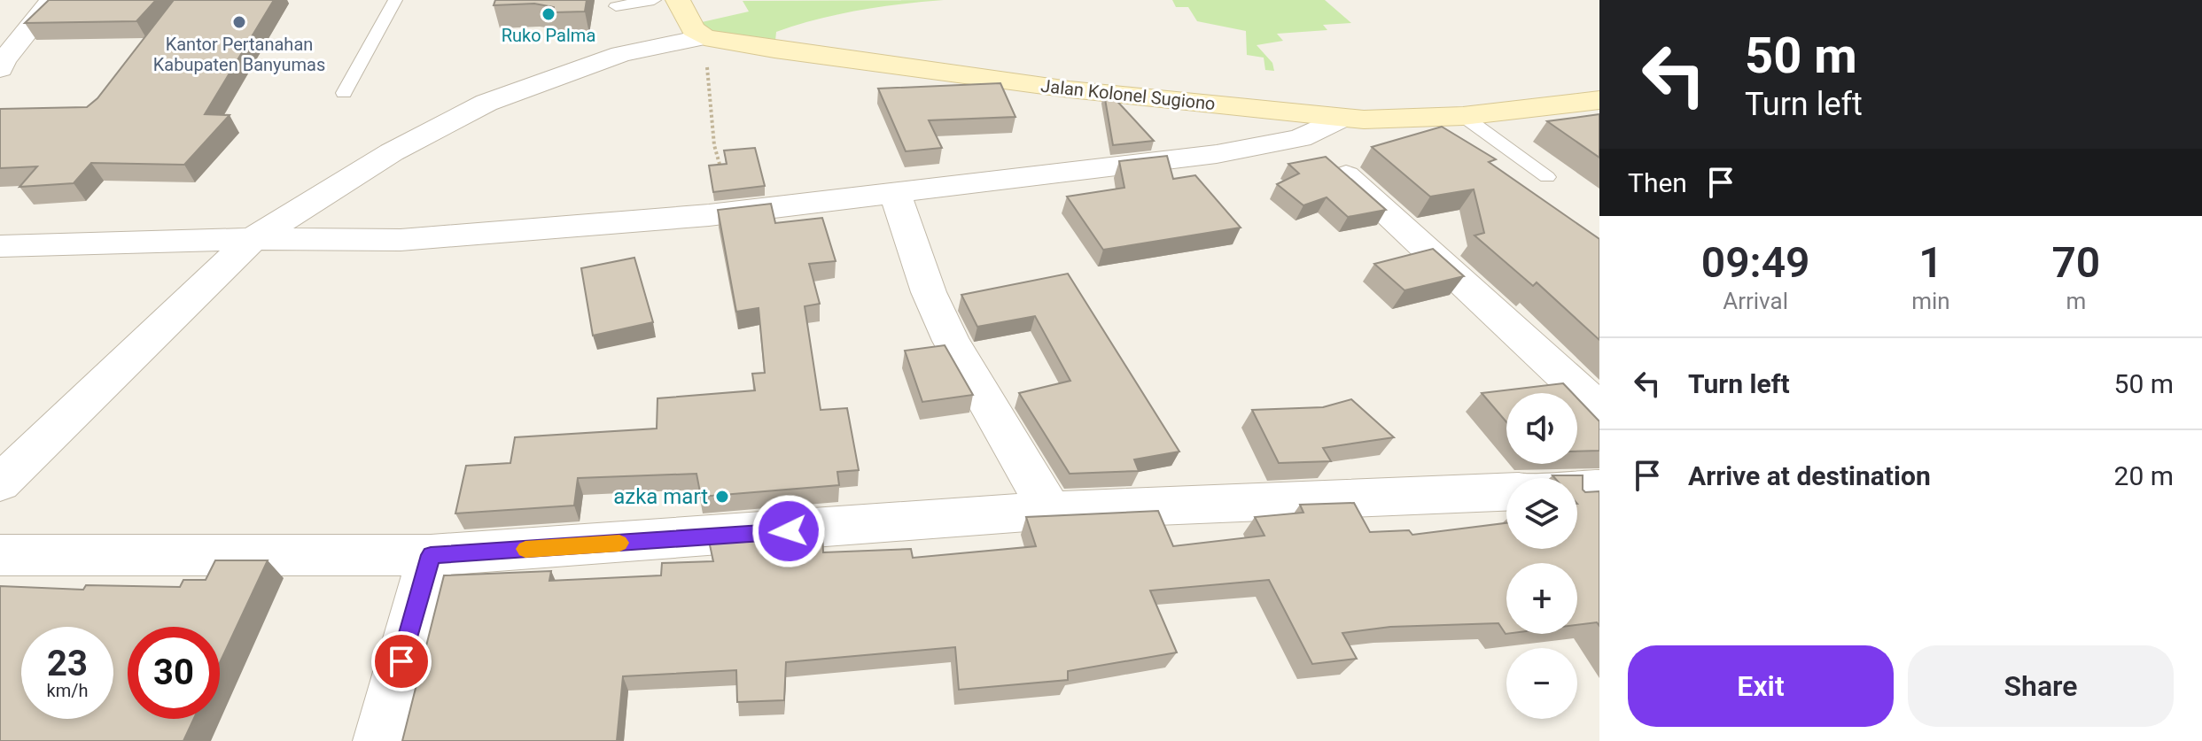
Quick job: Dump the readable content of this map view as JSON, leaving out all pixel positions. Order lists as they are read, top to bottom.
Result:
{
  "streets": {
    "main road": ["Jalan Kolonel Sugiono"]
  },
  "places": ["Ruko Palma", "Kantor Pertanahan Kabupaten Banyumas", "azka mart"],
  "page": {
    "turn": ["50 m", "Turn left"],
    "then": "Then",
    "eta": [
      "09:49",
      "Arrival",
      "1",
      "min",
      "70",
      "m"
    ],
    "list": [
      {
        "name": "Turn left",
        "value": "50 m"
      },
      {
        "name": "Arrive at destination",
        "value": "20 m"
      }
    ],
    "map_buttons": ["+", "−"],
    "speed": "23 km/h",
    "limit": "30",
    "buttons": ["Exit", "Share"]
  }
}
